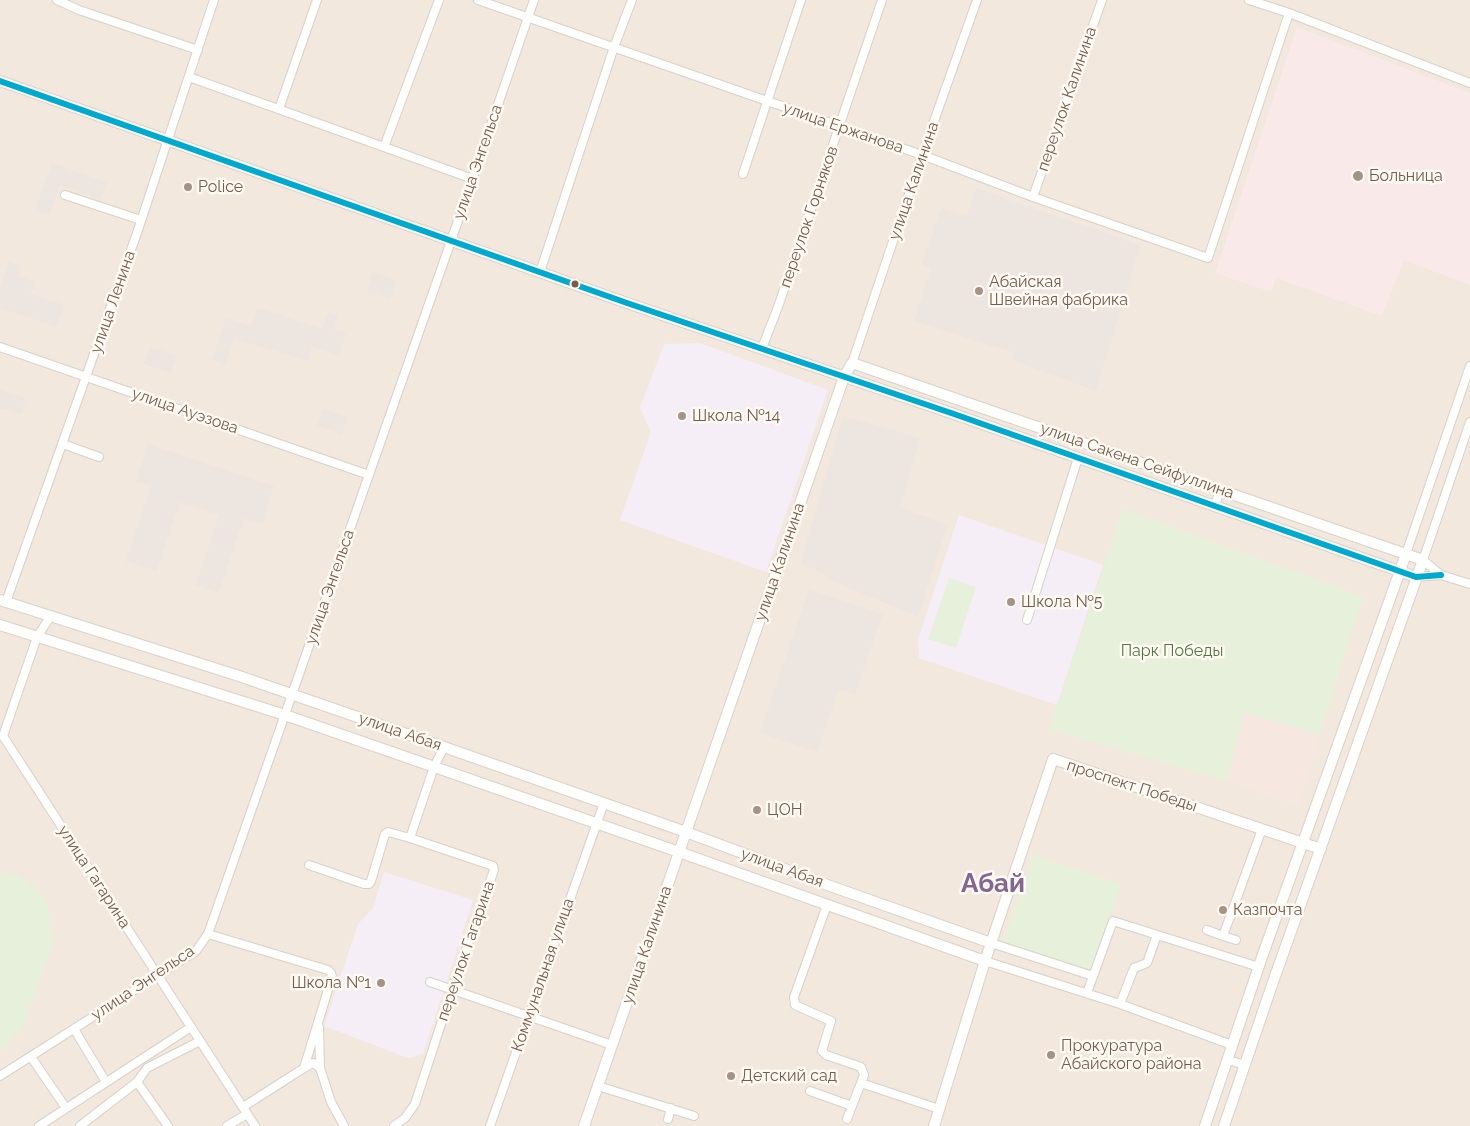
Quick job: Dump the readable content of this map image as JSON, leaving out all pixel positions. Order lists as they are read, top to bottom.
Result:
{
  "streets": {
    "street": [
      "переулок Калинина",
      "улица Ержанова",
      "улица Энгельса",
      "улица Калинина",
      "переулок Горняков",
      "улица Ленина",
      "улица Ауэзова",
      "улица Сакена Сейфуллина",
      "улица Абая",
      "проспект Победы",
      "улица Гагарина",
      "переулок Гагарина",
      "Коммунальная улица"
    ]
  },
  "crossings": [
    ["переулок Калинина", "улица Ержанова"],
    ["улица Ержанова", "улица Энгельса"],
    ["улица Ержанова", "улица Калинина"],
    ["улица Ержанова", "переулок Горняков"],
    ["улица Энгельса", "улица Ауэзова"],
    ["улица Энгельса", "улица Сакена Сейфуллина"],
    ["улица Энгельса", "улица Абая"],
    ["улица Энгельса", "улица Гагарина"],
    ["улица Калинина", "улица Сакена Сейфуллина"],
    ["улица Калинина", "улица Абая"],
    ["переулок Горняков", "улица Сакена Сейфуллина"],
    ["улица Ленина", "улица Ауэзова"],
    ["улица Ленина", "улица Сакена Сейфуллина"],
    ["улица Ленина", "улица Абая"],
    ["улица Абая", "улица Гагарина"],
    ["улица Абая", "Коммунальная улица"]
  ],
  "districts": ["Абай"],
  "parks": ["Парк Победы"],
  "places": [
    "Больница",
    "Police",
    "Абайская Швейная фабрика",
    "Школа №14",
    "Школа №5",
    "ЦОН",
    "Казпочта",
    "Школа №1",
    "Прокуратура Абайского района",
    "Детский сад"
  ]
}
